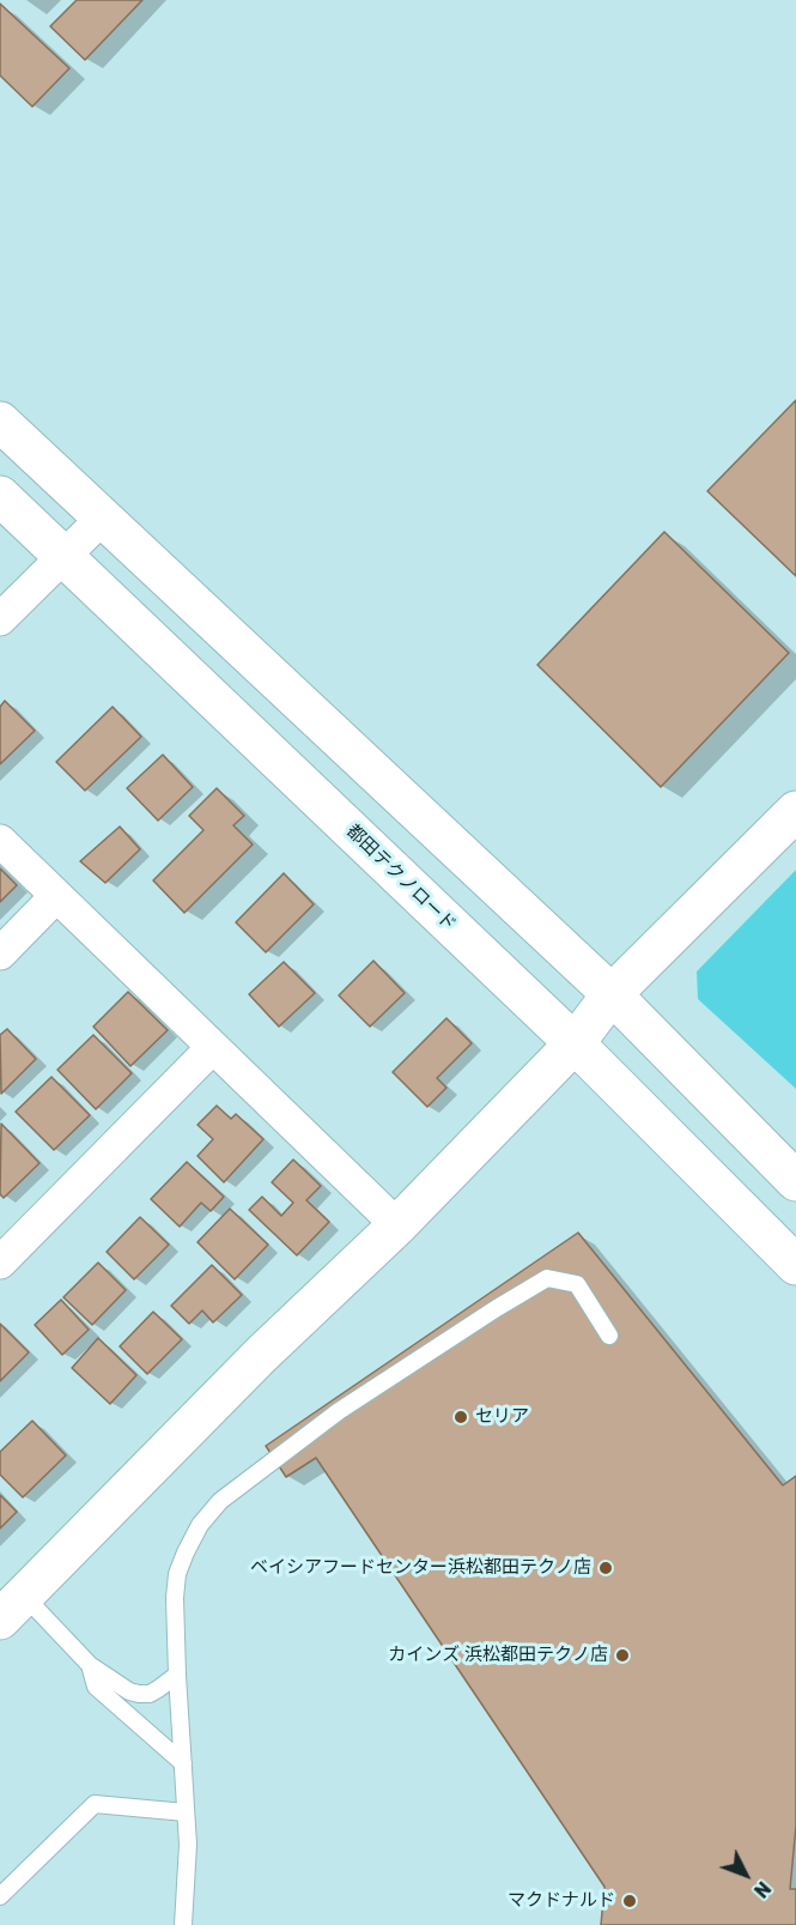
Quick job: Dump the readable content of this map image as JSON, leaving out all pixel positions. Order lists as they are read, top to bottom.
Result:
{
  "streets": {
    "street": ["都田テクノロード"]
  },
  "places": [
    "セリア",
    "ベイシアフードセンター浜松都田テクノ店",
    "カインズ 浜松都田テクノ店",
    "マクドナルド"
  ],
  "north": "bottom right"
}
